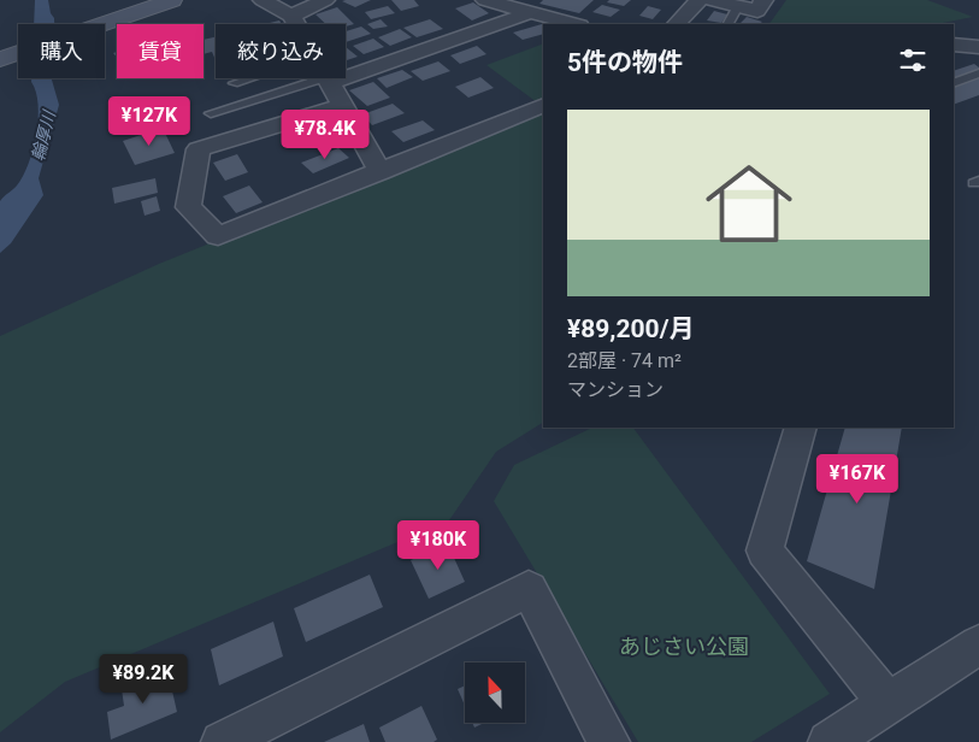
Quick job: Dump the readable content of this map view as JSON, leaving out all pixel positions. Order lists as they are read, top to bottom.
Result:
{
  "water": ["輪厚川"],
  "parks": ["あじさい公園"],
  "north": "top",
  "page": {
    "chip": ["購入", "賃貸", "絞り込み"],
    "heading": "5件の物件",
    "price": [
      "¥127K",
      "¥78.4K",
      "¥167K",
      "¥180K",
      "¥89.2K"
    ],
    "list": [
      {
        "name": "¥89,200/月",
        "note": "2部屋 · 74 m² · マンション"
      }
    ]
  }
}
